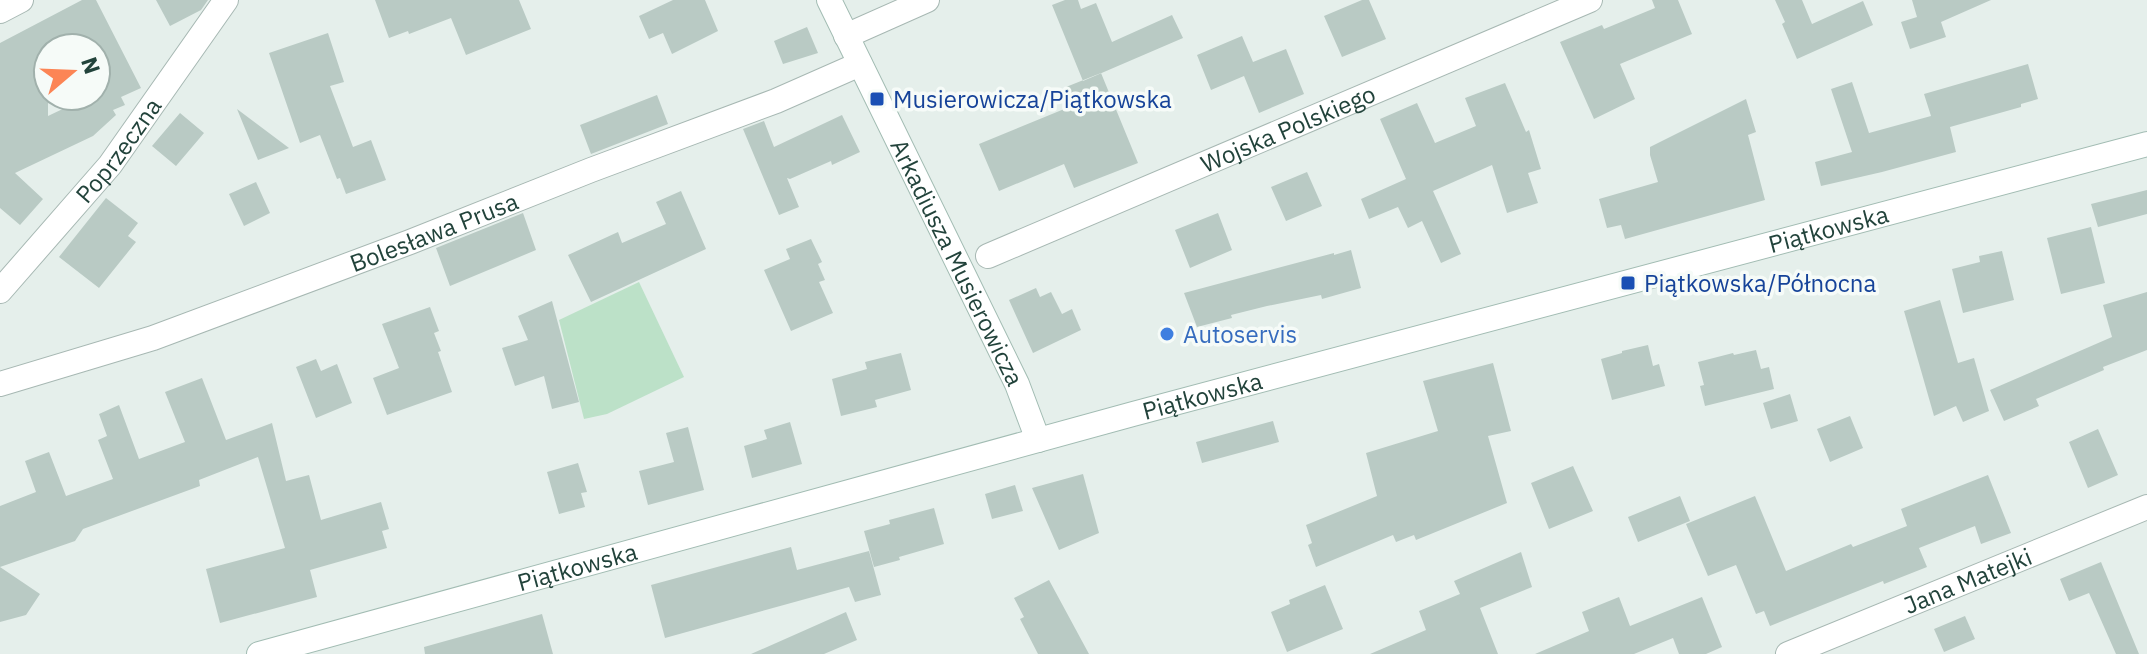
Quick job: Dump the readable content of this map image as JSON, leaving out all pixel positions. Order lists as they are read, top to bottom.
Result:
{
  "streets": {
    "street": [
      "Wojska Polskiego",
      "Poprzeczna",
      "Piątkowska",
      "Bolesława Prusa",
      "Arkadiusza Musierowicza",
      "Jana Matejki"
    ]
  },
  "crossings": [
    ["Piątkowska", "Arkadiusza Musierowicza"],
    ["Bolesława Prusa", "Arkadiusza Musierowicza"]
  ],
  "places": {
    "transit": ["Musierowicza/Piątkowska", "Piątkowska/Północna"],
    "other": ["Autoservis"]
  },
  "north": "right"
}
